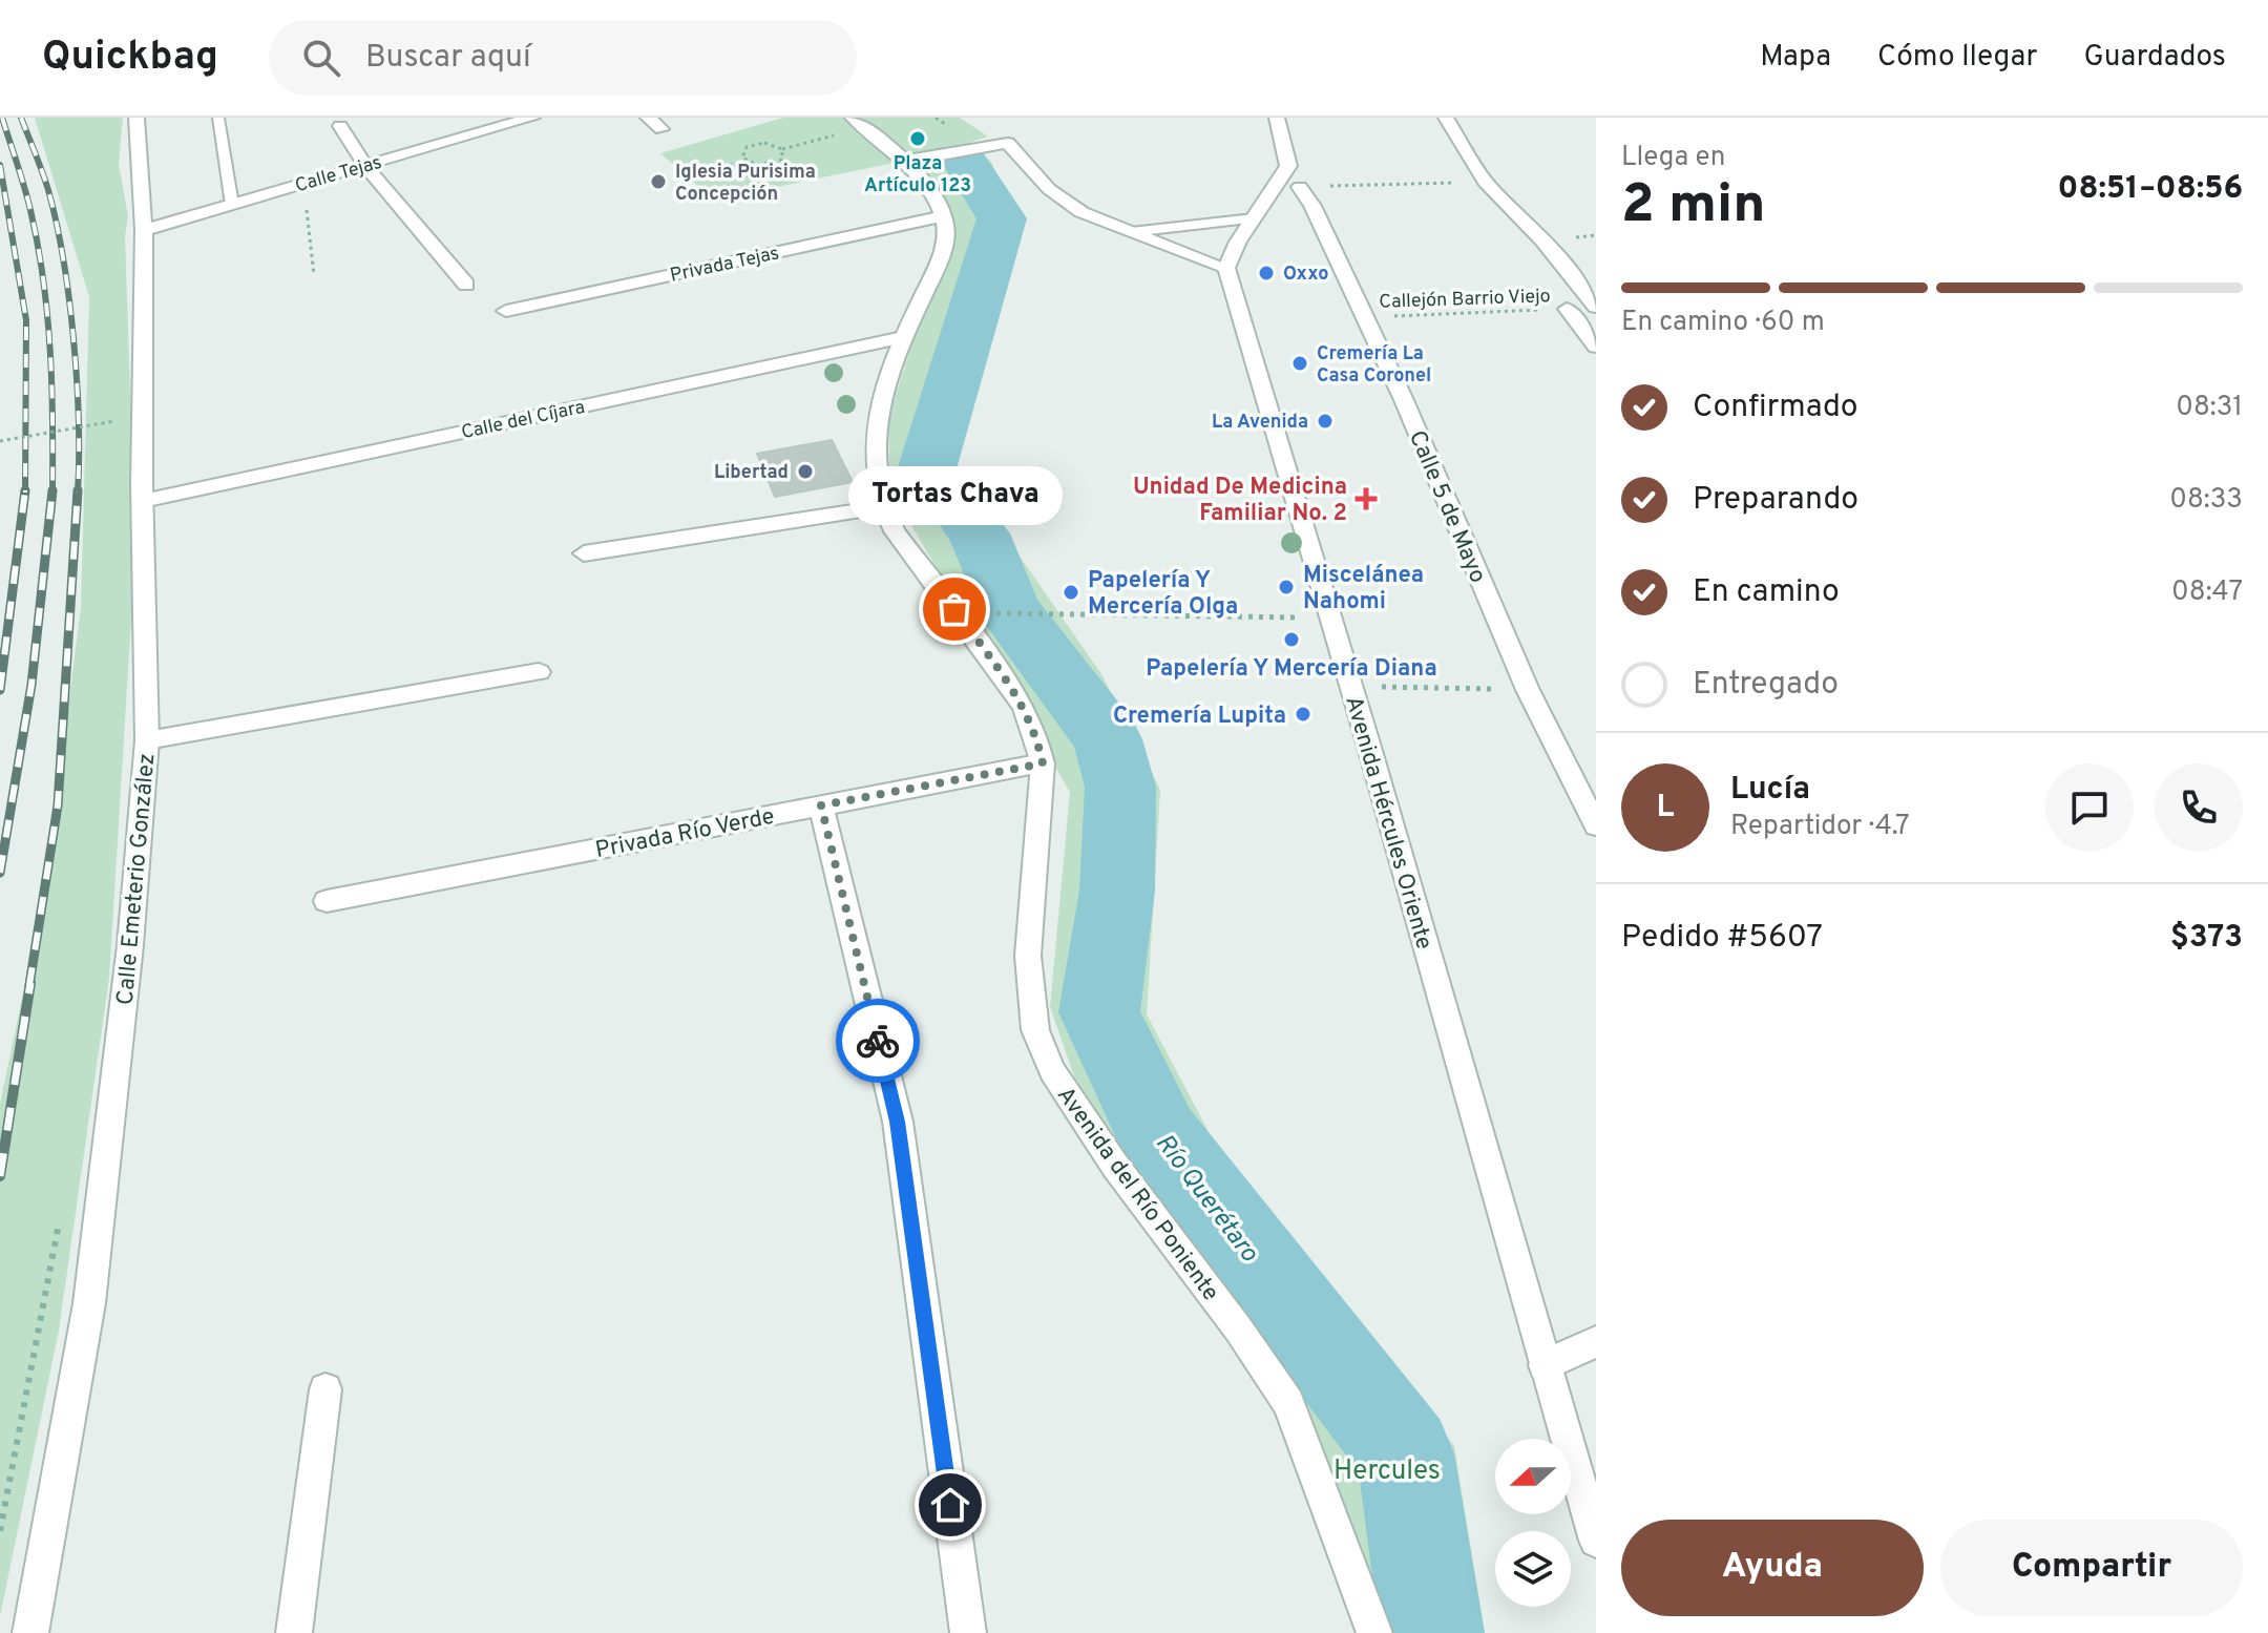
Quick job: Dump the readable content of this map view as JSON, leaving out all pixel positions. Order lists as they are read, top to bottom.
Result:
{
  "streets": {
    "street": [
      "Calle Tejas",
      "Privada Tejas",
      "Calle del Cíjara",
      "Calle 5 de Mayo",
      "Avenida Hércules Oriente",
      "Privada Río Verde",
      "Calle Emeterio González",
      "Avenida del Río Poniente"
    ],
    "path": ["Callejón Barrio Viejo"]
  },
  "crossings": [
    ["Calle Tejas", "Calle Emeterio González"],
    ["Privada Tejas", "Avenida del Río Poniente"],
    ["Callejón Barrio Viejo", "Calle 5 de Mayo"],
    ["Calle del Cíjara", "Calle Emeterio González"],
    ["Calle del Cíjara", "Avenida del Río Poniente"],
    ["Privada Río Verde", "Avenida del Río Poniente"]
  ],
  "water": ["Río Querétaro"],
  "parks": ["Hercules"],
  "places": {
    "other": [
      "Plaza Artículo 123",
      "Iglesia Purisima Concepción",
      "Oxxo",
      "Cremería La Casa Coronel",
      "La Avenida",
      "Libertad",
      "Miscelánea Nahomi",
      "Papelería Y Mercería Olga",
      "Tortas Chava",
      "Papelería Y Mercería Diana",
      "Cremería Lupita"
    ],
    "health": ["Unidad De Medicina Familiar No. 2"]
  },
  "north": "left",
  "page": {
    "header": "Quickbag",
    "search": "Buscar aquí",
    "nav": ["Mapa", "Cómo llegar", "Guardados"],
    "heading": ["2 min", "Llega en", "08:51–08:56"],
    "panel": [
      "Lucía",
      "Repartidor · 4.7",
      "Pedido #5607",
      "$373"
    ],
    "bar": "En camino · 60 m",
    "list": [
      ["Confirmado", "08:31"],
      ["Preparando", "08:33"],
      ["En camino", "08:47"],
      "Entregado"
    ],
    "bubble": "Tortas Chava",
    "round": "L",
    "buttons": ["Ayuda", "Compartir"]
  }
}
